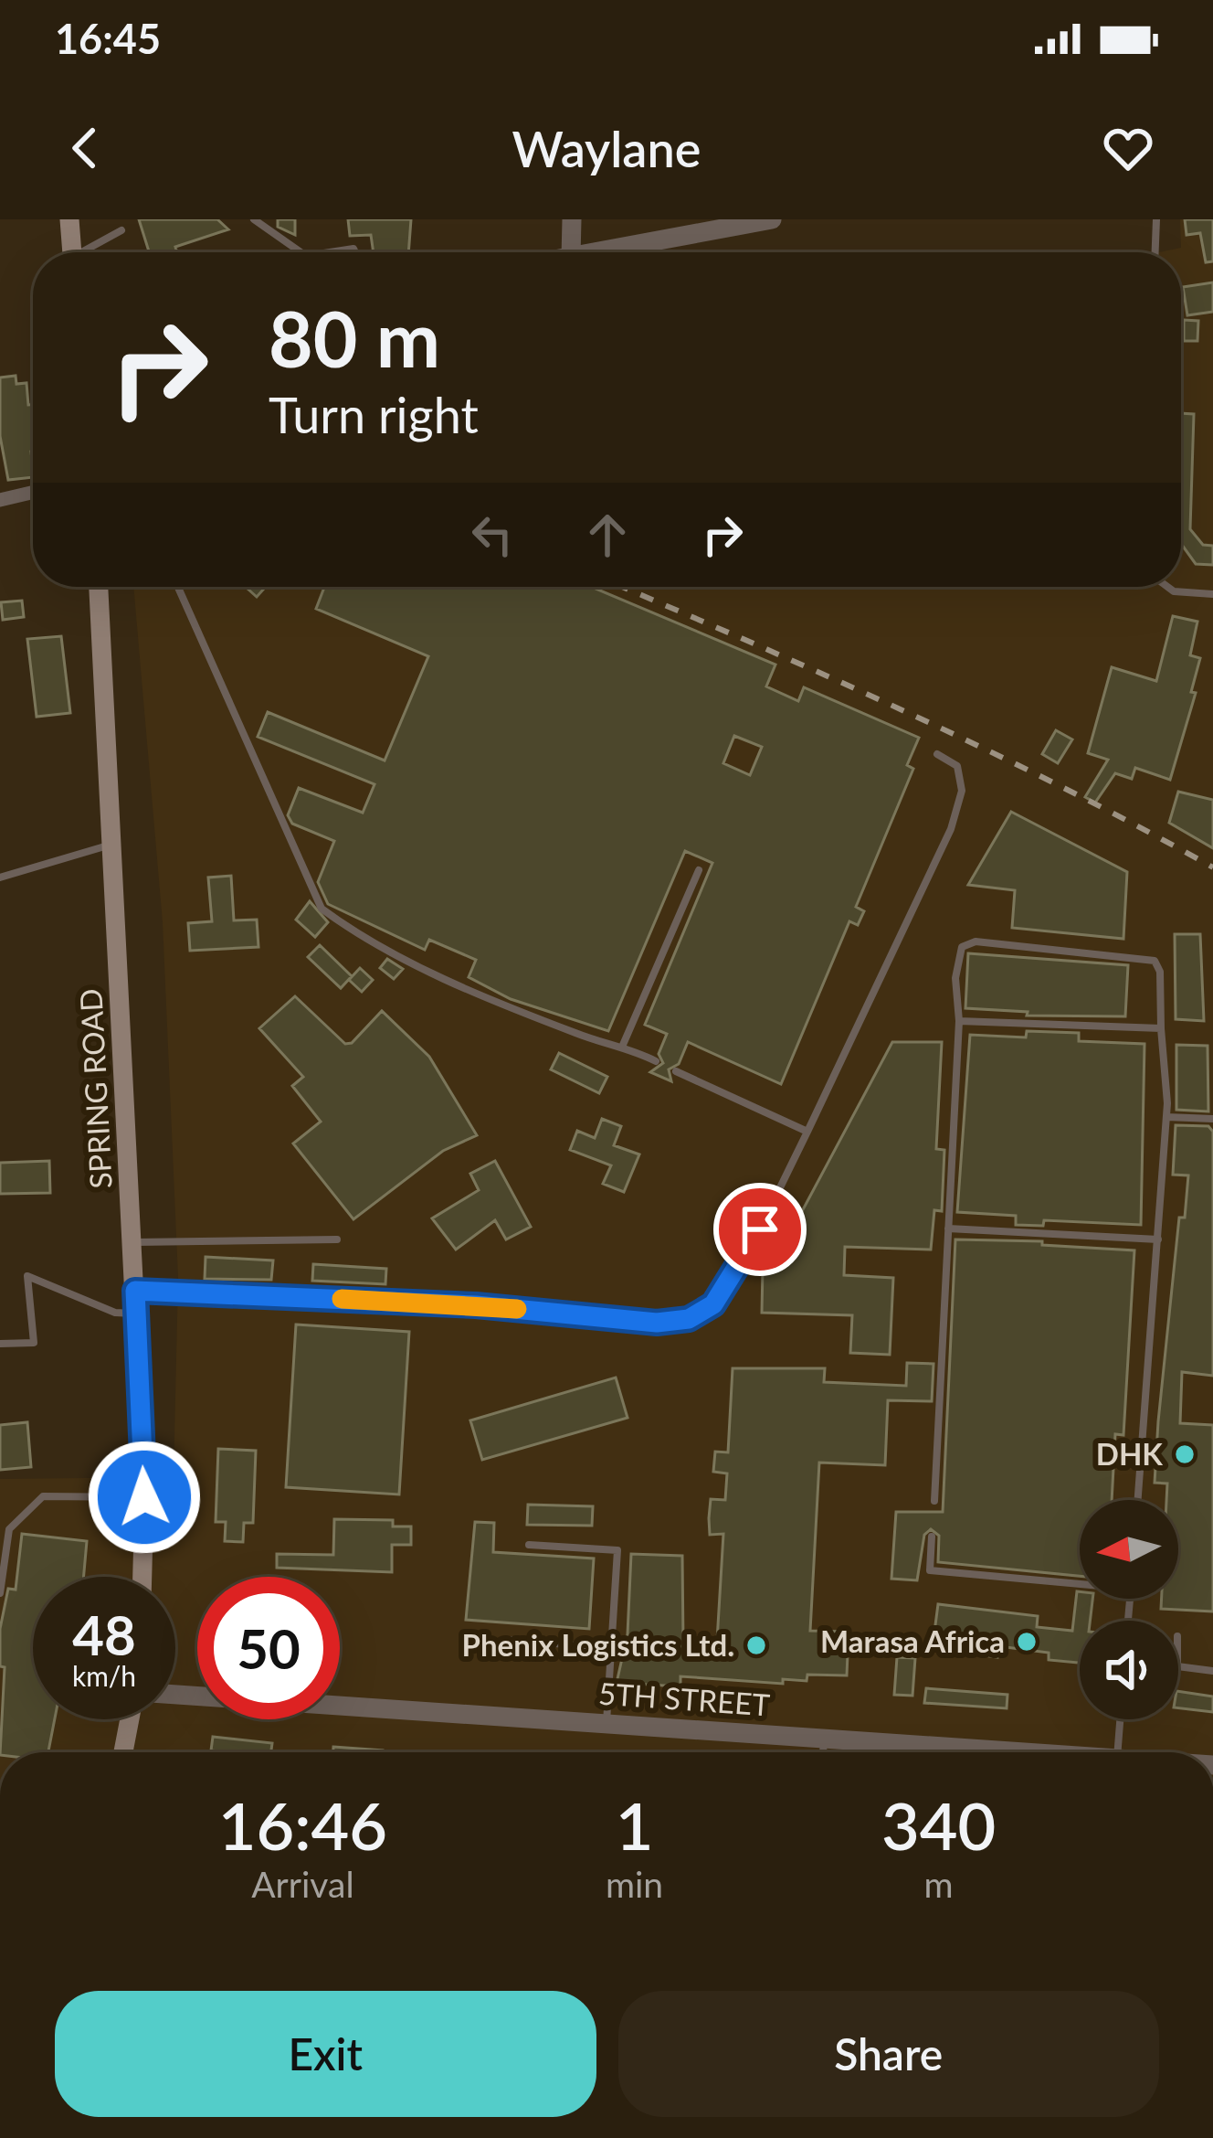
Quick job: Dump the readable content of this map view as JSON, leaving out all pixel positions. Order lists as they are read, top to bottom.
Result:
{
  "streets": {
    "main road": ["SPRING ROAD"],
    "street": ["5TH STREET"]
  },
  "places": ["DHK", "Marasa Africa", "Phenix Logistics Ltd."],
  "north": "left",
  "page": {
    "status": "16:45",
    "header": "Waylane",
    "turn": ["80 m", "Turn right"],
    "speed": "48 km/h",
    "limit": "50",
    "eta": [
      "16:46",
      "Arrival",
      "1",
      "min",
      "340",
      "m"
    ],
    "buttons": ["Exit", "Share"]
  }
}
